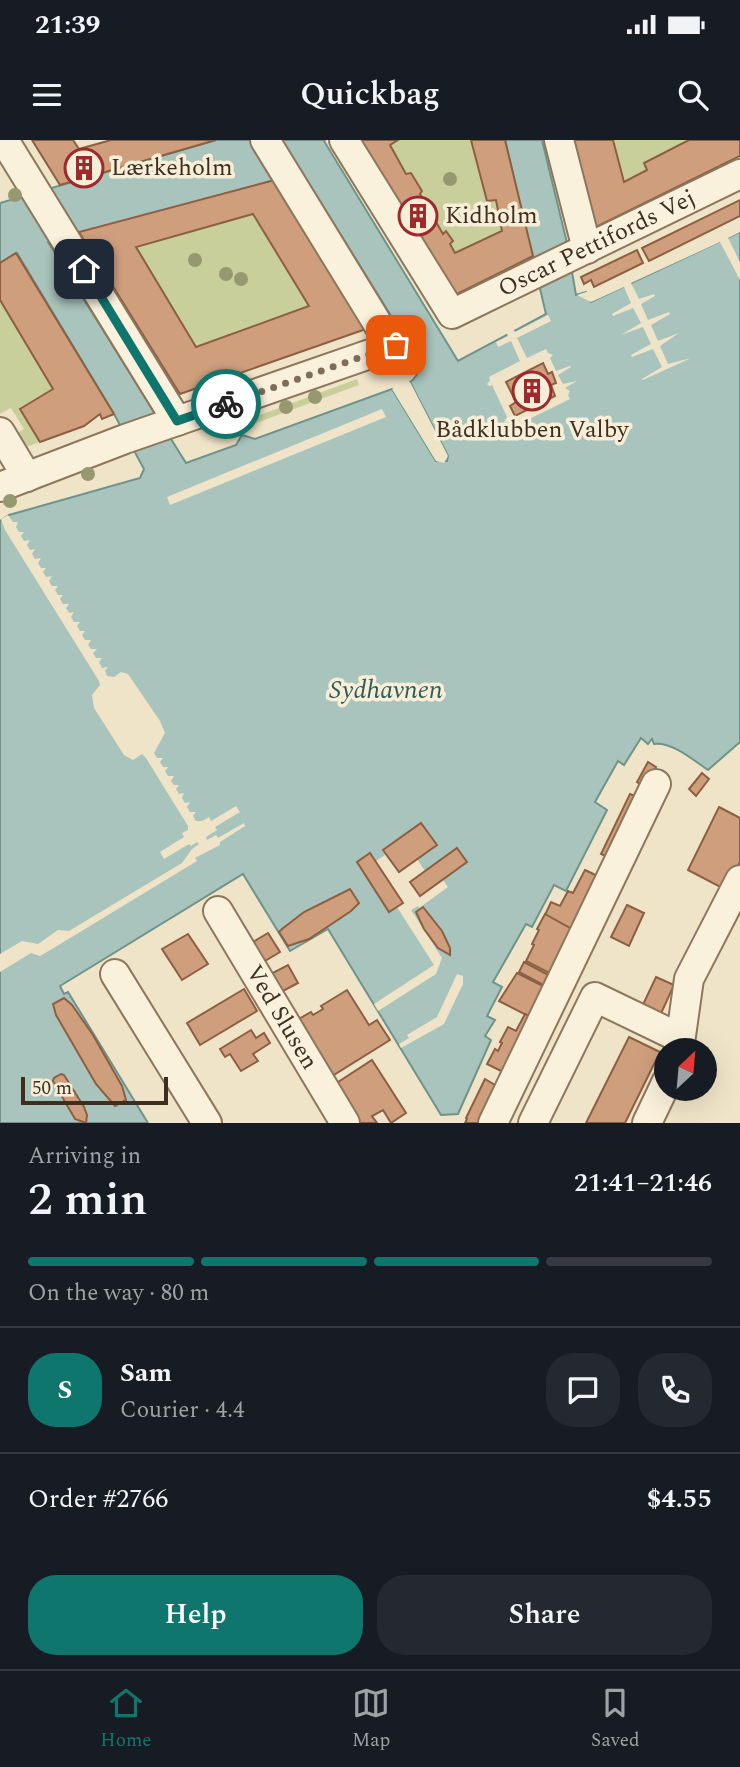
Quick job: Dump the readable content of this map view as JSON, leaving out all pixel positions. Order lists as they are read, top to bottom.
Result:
{
  "streets": {
    "street": ["Oscar Pettifords Vej", "Ved Slusen"]
  },
  "water": ["Sydhavnen"],
  "places": {
    "building": ["Lærkeholm", "Kidholm", "Bådklubben Valby"]
  },
  "scale_bar": "50 m",
  "north": "top right",
  "page": {
    "status": "21:39",
    "header": "Quickbag",
    "scale": "50 m",
    "heading": ["2 min", "Arriving in", "21:41–21:46"],
    "panel": [
      "Sam",
      "Courier · 4.4",
      "Order #2766",
      "$4.55"
    ],
    "bar": "On the way · 80 m",
    "round": "S",
    "buttons": ["Help", "Share"],
    "tabs": ["Home", "Map", "Saved"]
  }
}
